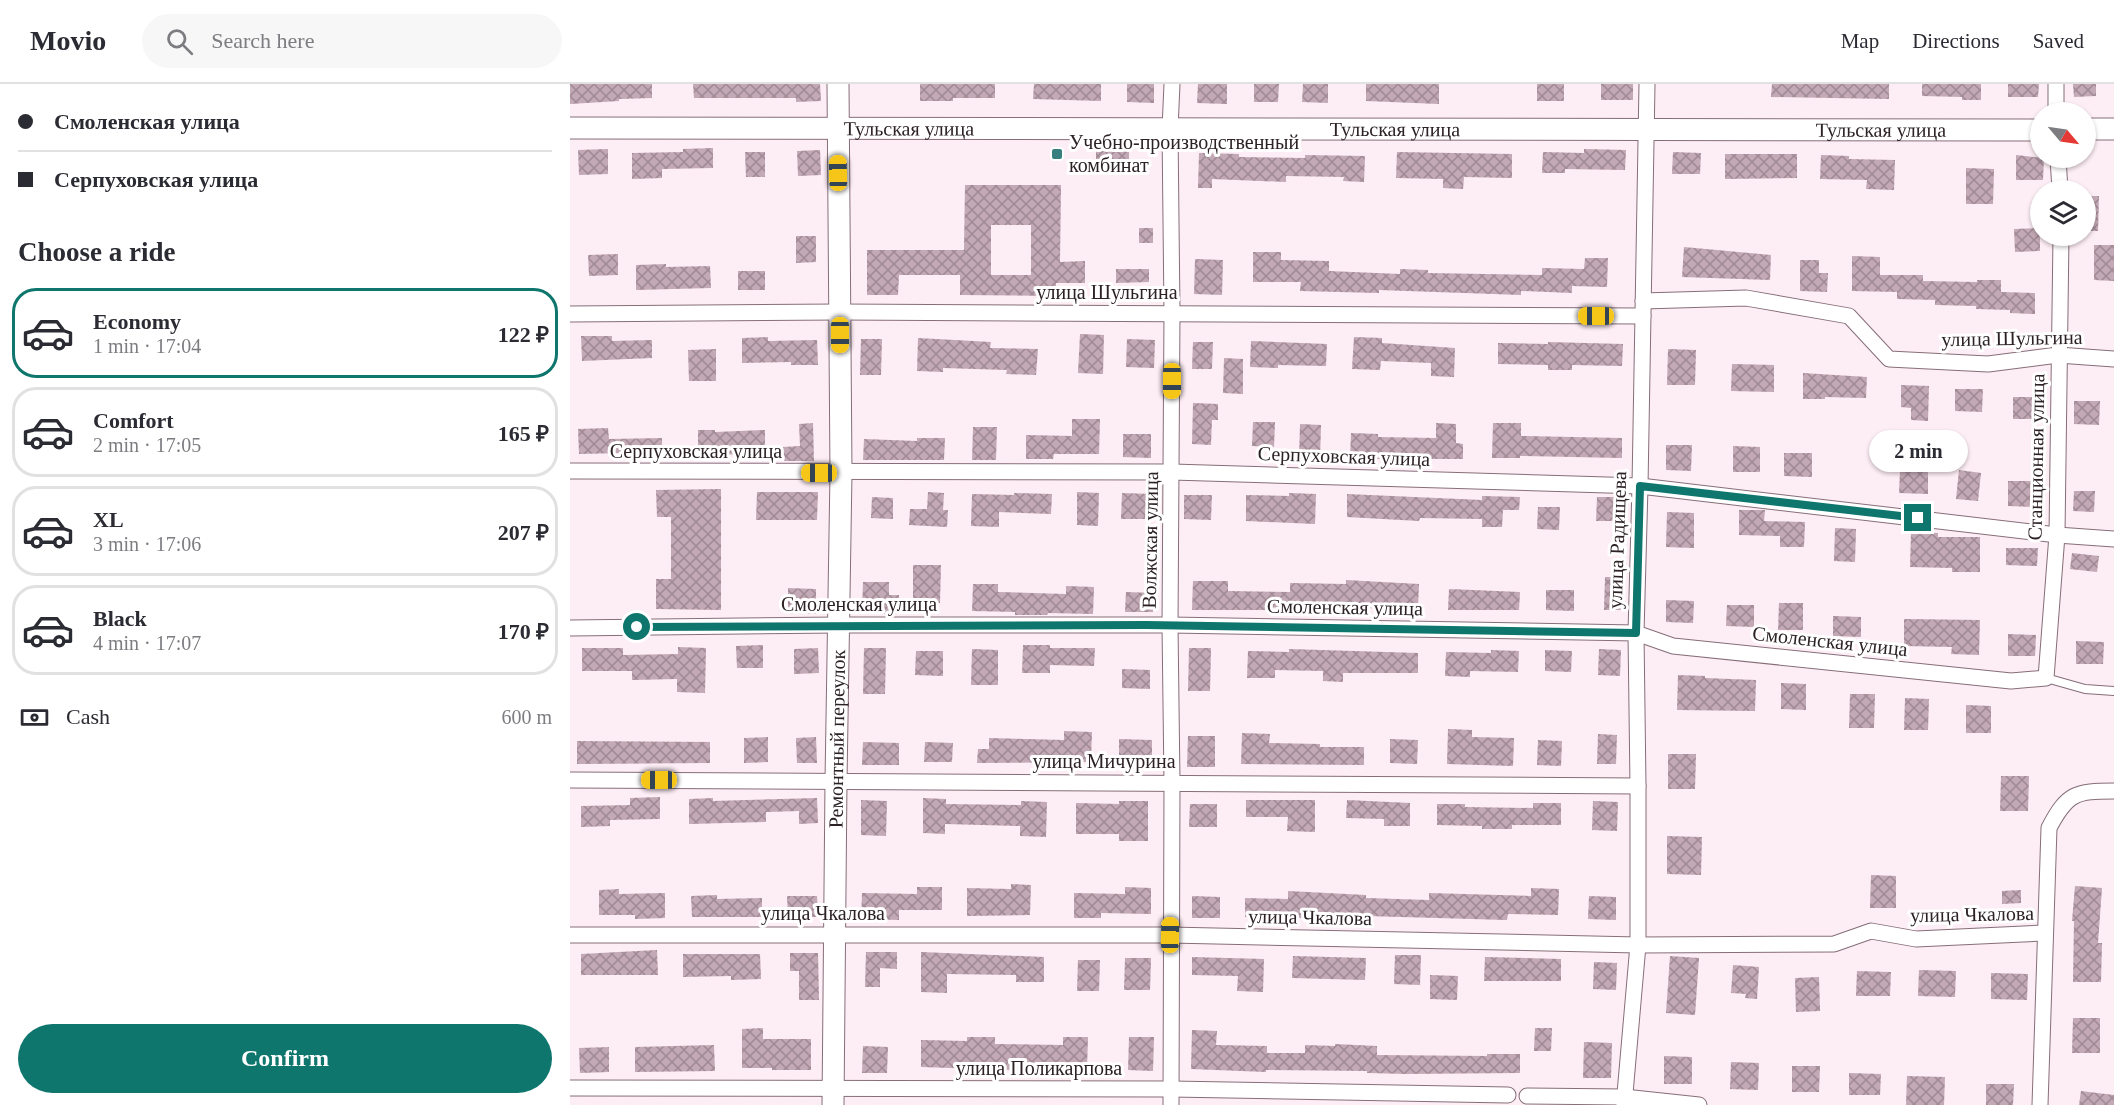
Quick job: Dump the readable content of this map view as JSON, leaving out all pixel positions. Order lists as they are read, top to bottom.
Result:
{
  "streets": {
    "main road": ["Тульская улица", "Ремонтный переулок"],
    "street": [
      "улица Шульгина",
      "Серпуховская улица",
      "Станционная улица",
      "Волжская улица",
      "улица Радищева",
      "Смоленская улица",
      "улица Мичурина",
      "улица Чкалова",
      "улица Поликарпова"
    ]
  },
  "crossings": [
    ["Тульская улица", "Волжская улица"],
    ["Тульская улица", "улица Радищева"],
    ["Тульская улица", "Ремонтный переулок"],
    ["улица Шульгина", "Станционная улица"],
    ["улица Шульгина", "Волжская улица"],
    ["улица Шульгина", "улица Радищева"],
    ["улица Шульгина", "Ремонтный переулок"],
    ["Серпуховская улица", "Станционная улица"],
    ["Серпуховская улица", "Волжская улица"],
    ["Серпуховская улица", "улица Радищева"],
    ["Серпуховская улица", "Ремонтный переулок"],
    ["Станционная улица", "Смоленская улица"],
    ["Волжская улица", "Смоленская улица"],
    ["Волжская улица", "улица Мичурина"],
    ["Волжская улица", "улица Чкалова"],
    ["Волжская улица", "улица Поликарпова"],
    ["улица Радищева", "Смоленская улица"],
    ["улица Радищева", "улица Мичурина"],
    ["улица Радищева", "улица Чкалова"],
    ["Смоленская улица", "Ремонтный переулок"],
    ["Ремонтный переулок", "улица Мичурина"],
    ["Ремонтный переулок", "улица Чкалова"],
    ["Ремонтный переулок", "улица Поликарпова"]
  ],
  "places": {
    "transit": ["Учебно-производственный комбинат"]
  },
  "north": "bottom right",
  "page": {
    "header": "Movio",
    "search": "Search here",
    "nav": ["Map", "Directions", "Saved"],
    "banner": ["Смоленская улица", "Серпуховская улица"],
    "heading": "Choose a ride",
    "list": [
      {
        "name": "Economy",
        "note": "1 min · 17:04",
        "value": "122 ₽"
      },
      {
        "name": "Comfort",
        "note": "2 min · 17:05",
        "value": "165 ₽"
      },
      {
        "name": "XL",
        "note": "3 min · 17:06",
        "value": "207 ₽"
      },
      {
        "name": "Black",
        "note": "4 min · 17:07",
        "value": "170 ₽"
      }
    ],
    "bubble": "2 min",
    "pay": ["Cash", "600 m"],
    "buttons": "Confirm"
  }
}
